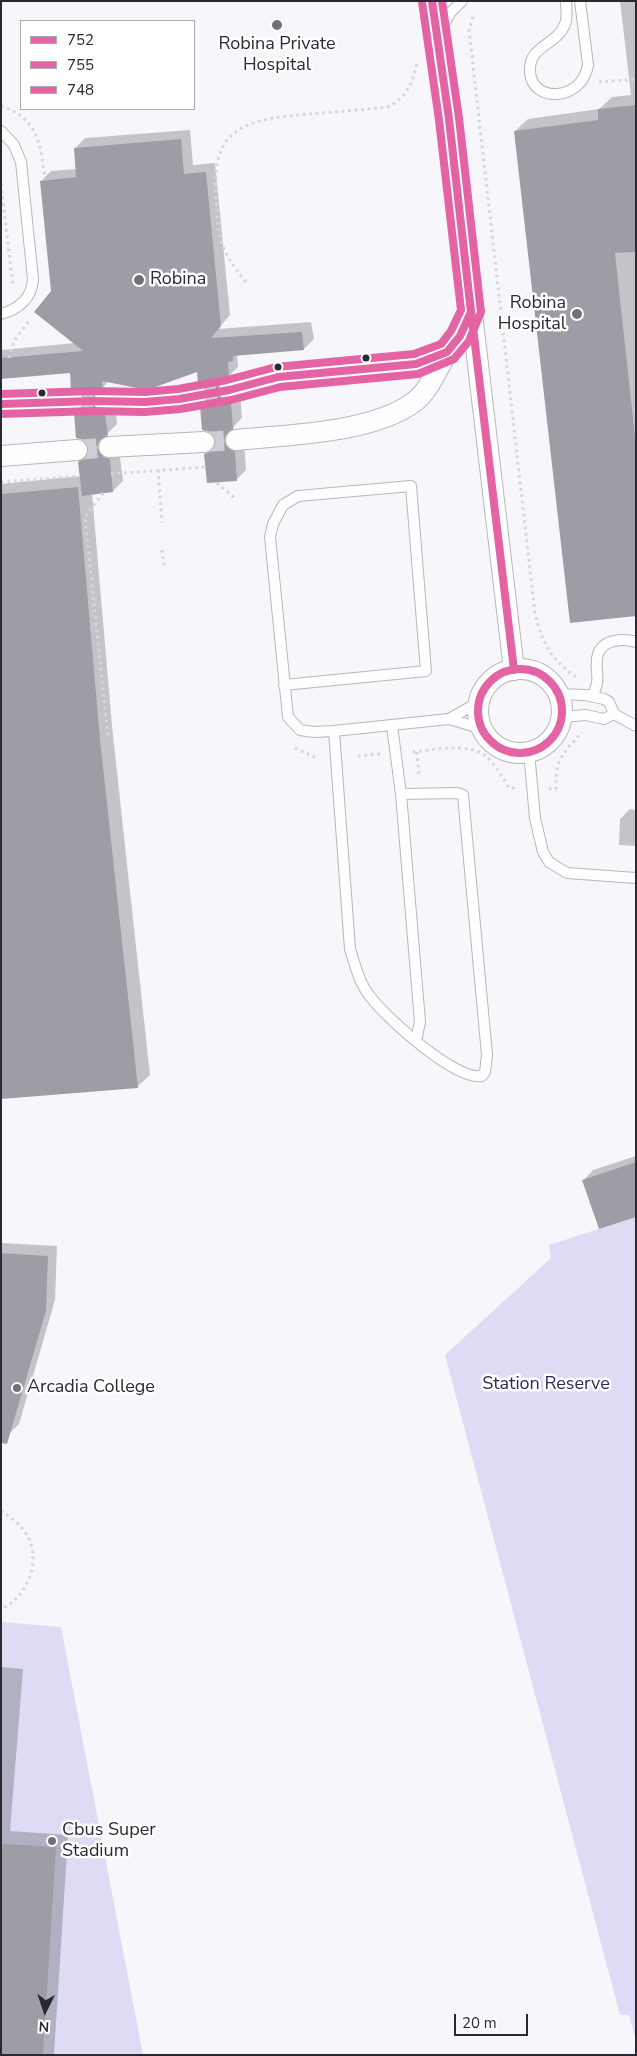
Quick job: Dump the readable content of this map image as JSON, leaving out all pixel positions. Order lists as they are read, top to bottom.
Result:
{
  "parks": ["Station Reserve"],
  "places": [
    "Robina Private Hospital",
    "Robina",
    "Robina Hospital",
    "Arcadia College",
    "Cbus Super Stadium"
  ],
  "lines": ["transit line 752", "transit line 755", "transit line 748"],
  "legend": ["752", "755", "748"],
  "scale_bar": "20 m",
  "north": "bottom"
}
